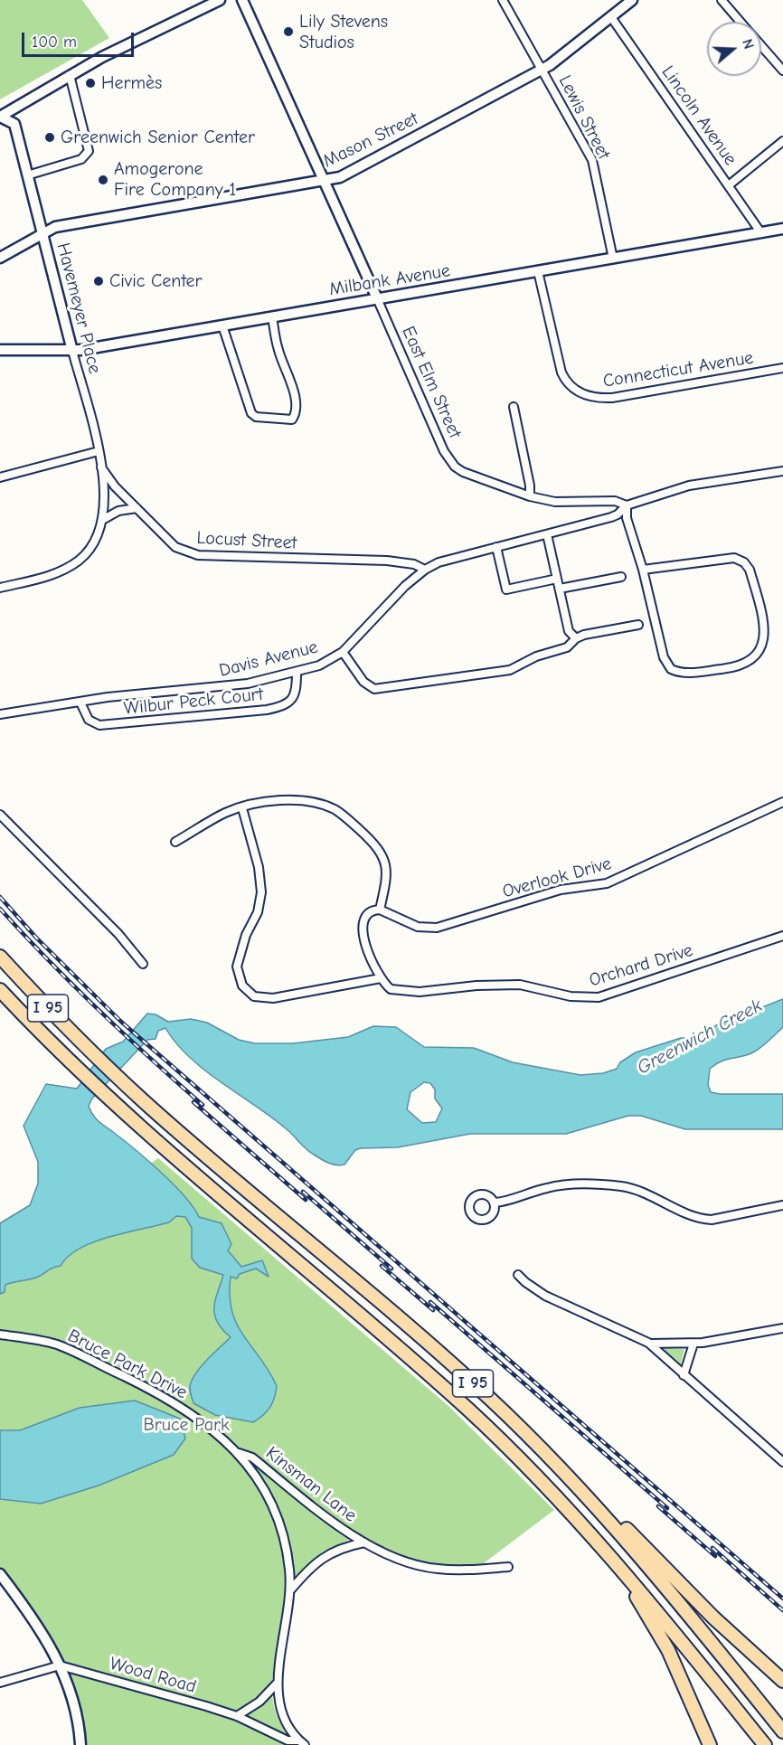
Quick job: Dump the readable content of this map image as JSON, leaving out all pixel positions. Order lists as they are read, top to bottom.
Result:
{
  "streets": {
    "highway": ["I 95"],
    "street": [
      "Lincoln Avenue",
      "Lewis Street",
      "Mason Street",
      "Milbank Avenue",
      "Havemeyer Place",
      "Connecticut Avenue",
      "East Elm Street",
      "Locust Street",
      "Davis Avenue",
      "Wilbur Peck Court",
      "Overlook Drive",
      "Orchard Drive",
      "Bruce Park Drive",
      "Kinsman Lane",
      "Wood Road"
    ]
  },
  "crossings": [
    ["Lincoln Avenue", "Mason Street"],
    ["Lincoln Avenue", "Milbank Avenue"],
    ["Lewis Street", "Mason Street"],
    ["Lewis Street", "Milbank Avenue"],
    ["Mason Street", "Havemeyer Place"],
    ["Mason Street", "East Elm Street"],
    ["Milbank Avenue", "Havemeyer Place"],
    ["Milbank Avenue", "Connecticut Avenue"],
    ["Milbank Avenue", "East Elm Street"],
    ["Havemeyer Place", "Locust Street"],
    ["East Elm Street", "Davis Avenue"],
    ["Locust Street", "Davis Avenue"],
    ["Davis Avenue", "Wilbur Peck Court"],
    ["Bruce Park Drive", "Kinsman Lane"],
    ["Bruce Park Drive", "Wood Road"]
  ],
  "water": ["Greenwich Creek"],
  "parks": ["Bruce Park"],
  "places": [
    "Lily Stevens Studios",
    "Hermès",
    "Greenwich Senior Center",
    "Amogerone Fire Company 1",
    "Civic Center"
  ],
  "scale_bar": "100 m",
  "north": "right"
}
